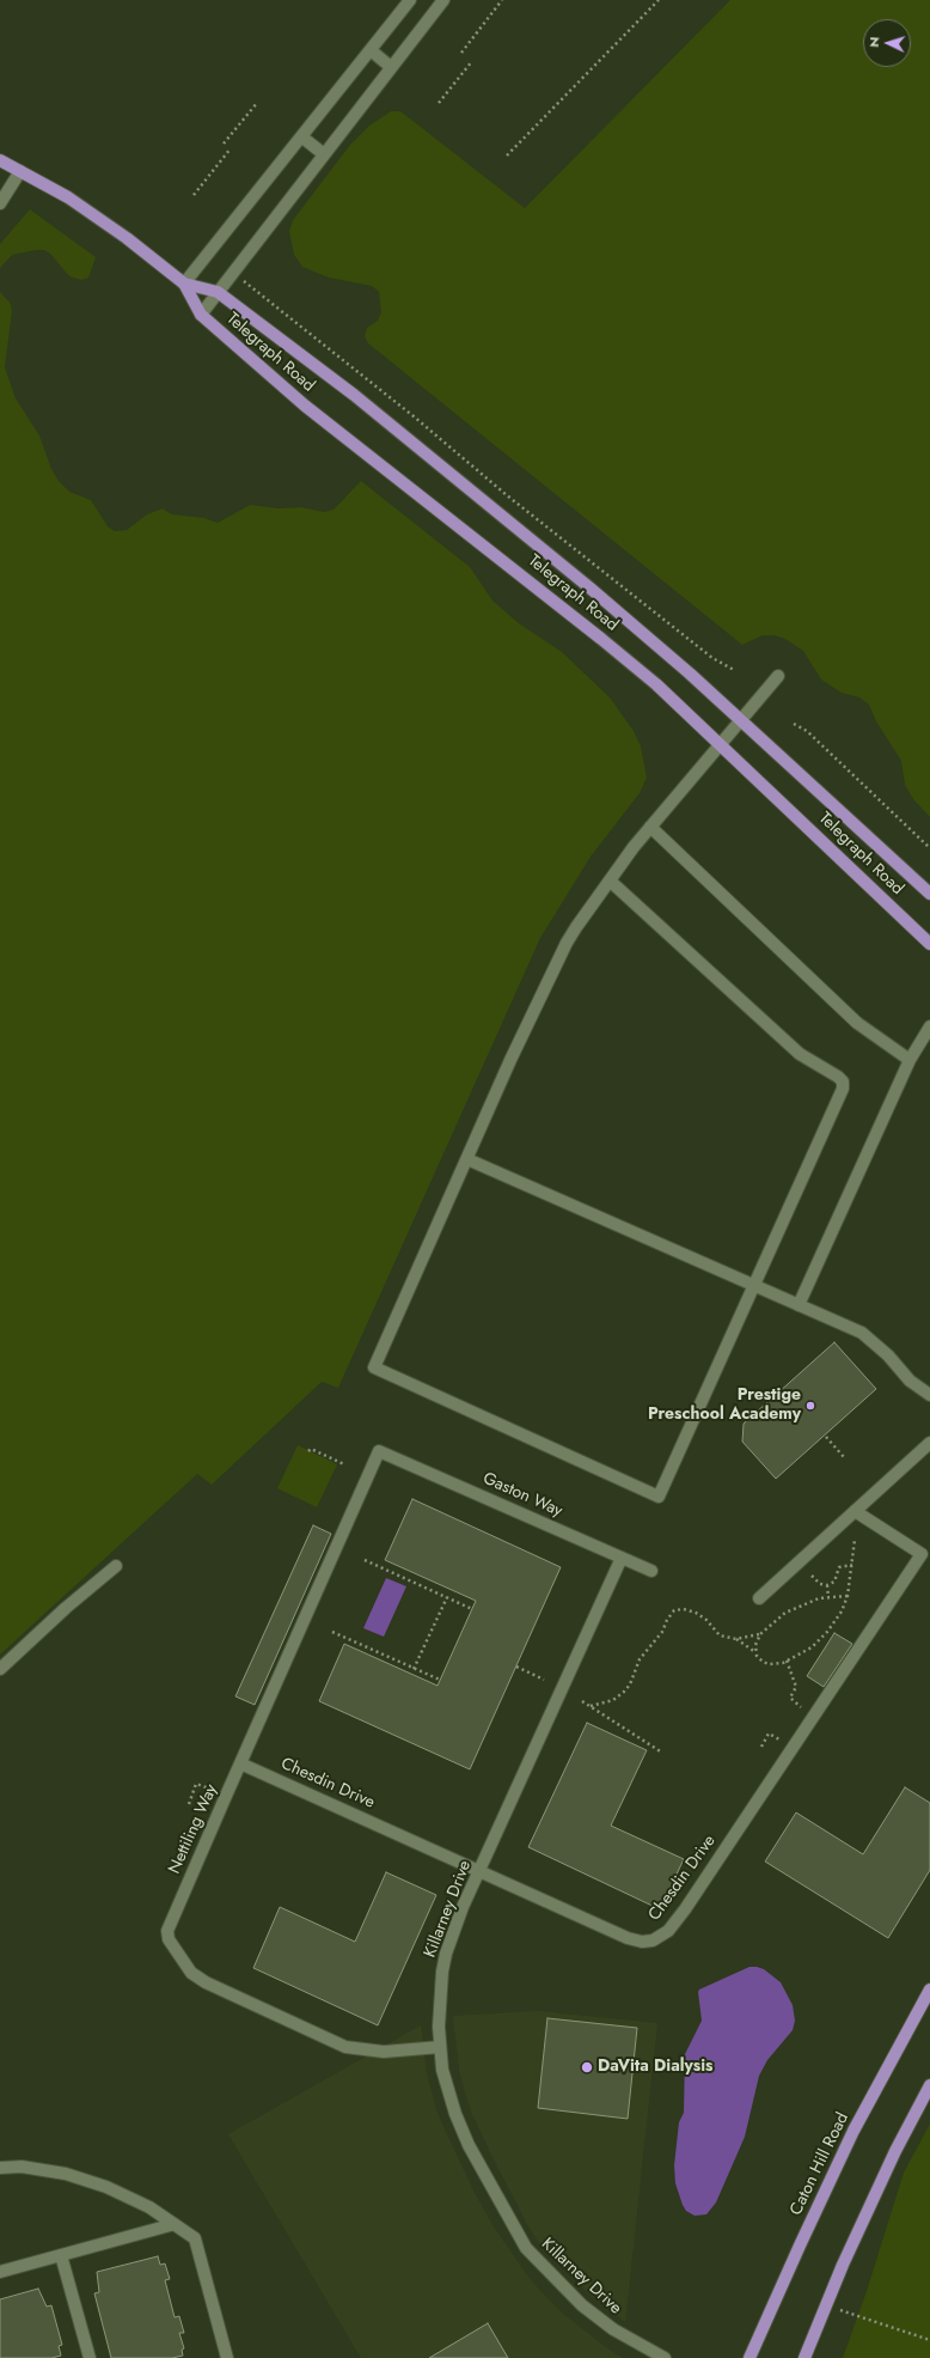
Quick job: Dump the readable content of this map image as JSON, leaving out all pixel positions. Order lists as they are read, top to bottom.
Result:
{
  "streets": {
    "main road": ["Telegraph Road", "Caton Hill Road"],
    "street": [
      "Gaston Way",
      "Chesdin Drive",
      "Nettiling Way",
      "Killarney Drive"
    ]
  },
  "crossings": [
    ["Gaston Way", "Nettiling Way"],
    ["Gaston Way", "Killarney Drive"],
    ["Chesdin Drive", "Nettiling Way"],
    ["Chesdin Drive", "Killarney Drive"],
    ["Nettiling Way", "Killarney Drive"]
  ],
  "places": ["Prestige Preschool Academy", "DaVita Dialysis"],
  "north": "left"
}
